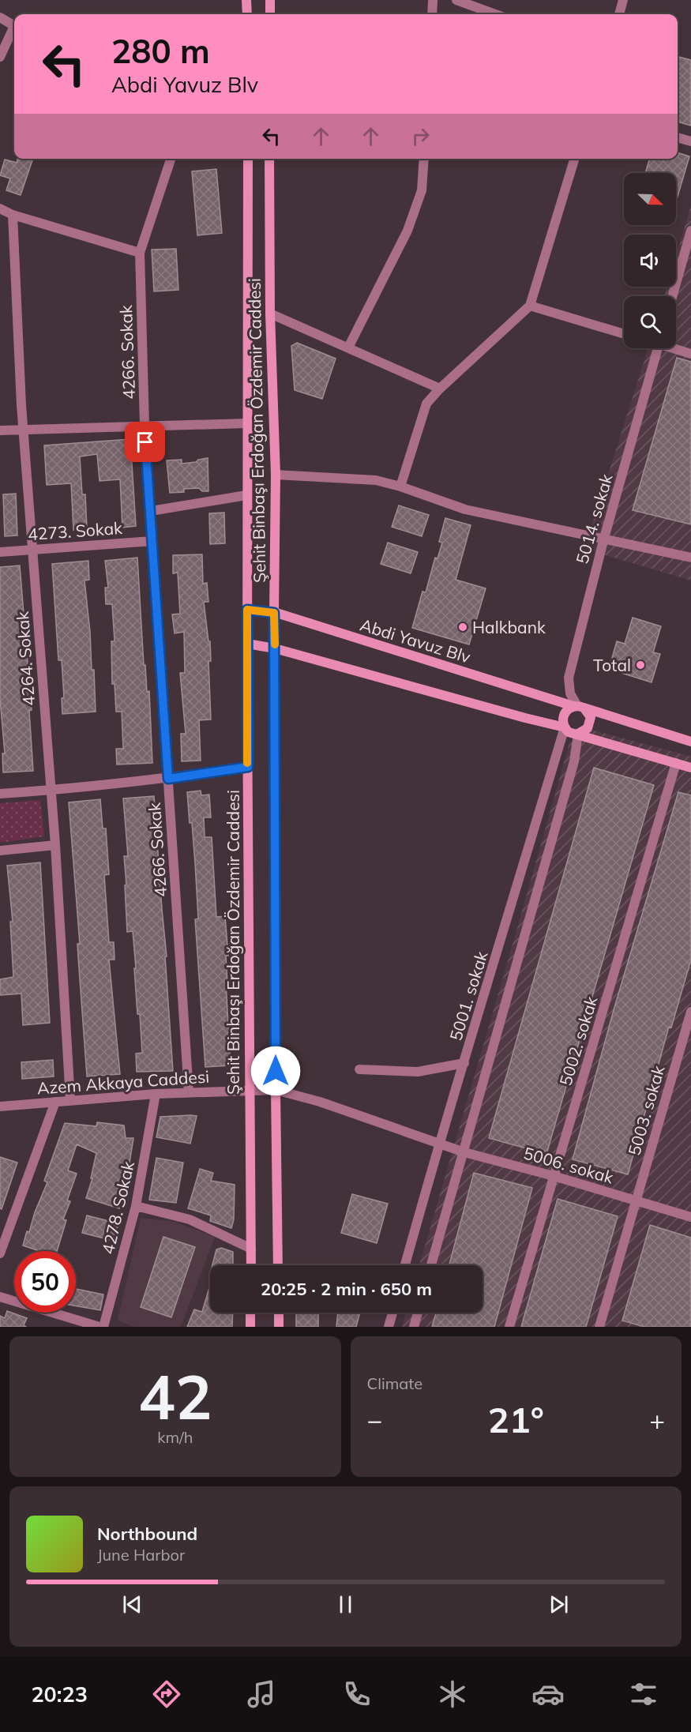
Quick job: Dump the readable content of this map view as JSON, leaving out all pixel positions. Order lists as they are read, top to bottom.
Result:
{
  "streets": {
    "main road": ["Şehit Binbaşı Erdoğan Özdemir Caddesi", "Abdi Yavuz Blv"],
    "street": [
      "4266. Sokak",
      "5014. sokak",
      "4273. Sokak",
      "4264. Sokak",
      "5001. sokak",
      "5002. sokak",
      "Azem Akkaya Caddesi",
      "5003. sokak",
      "5006. sokak",
      "4278. Sokak"
    ]
  },
  "crossings": [
    ["4266. Sokak", "4273. Sokak"],
    ["4266. Sokak", "Azem Akkaya Caddesi"],
    ["Şehit Binbaşı Erdoğan Özdemir Caddesi", "Abdi Yavuz Blv"],
    ["Şehit Binbaşı Erdoğan Özdemir Caddesi", "Azem Akkaya Caddesi"],
    ["5014. sokak", "Abdi Yavuz Blv"],
    ["5014. sokak", "5001. sokak"],
    ["4273. Sokak", "4264. Sokak"],
    ["Abdi Yavuz Blv", "5001. sokak"],
    ["4264. Sokak", "Azem Akkaya Caddesi"],
    ["5001. sokak", "Azem Akkaya Caddesi"],
    ["5001. sokak", "5006. sokak"],
    ["5002. sokak", "5006. sokak"],
    ["Azem Akkaya Caddesi", "5006. sokak"],
    ["Azem Akkaya Caddesi", "4278. Sokak"],
    ["5003. sokak", "5006. sokak"]
  ],
  "places": ["Halkbank", "Total"],
  "north": "bottom right",
  "page": {
    "turn": ["280 m", "Abdi Yavuz Blv"],
    "limit": "50",
    "trip": "20:25 · 2 min · 650 m",
    "tile": [
      ["42", "km/h"],
      "Climate"
    ],
    "heat": ["−", "21°", "+"],
    "song": ["Northbound", "June Harbor"],
    "tabs": "20:23"
  }
}
